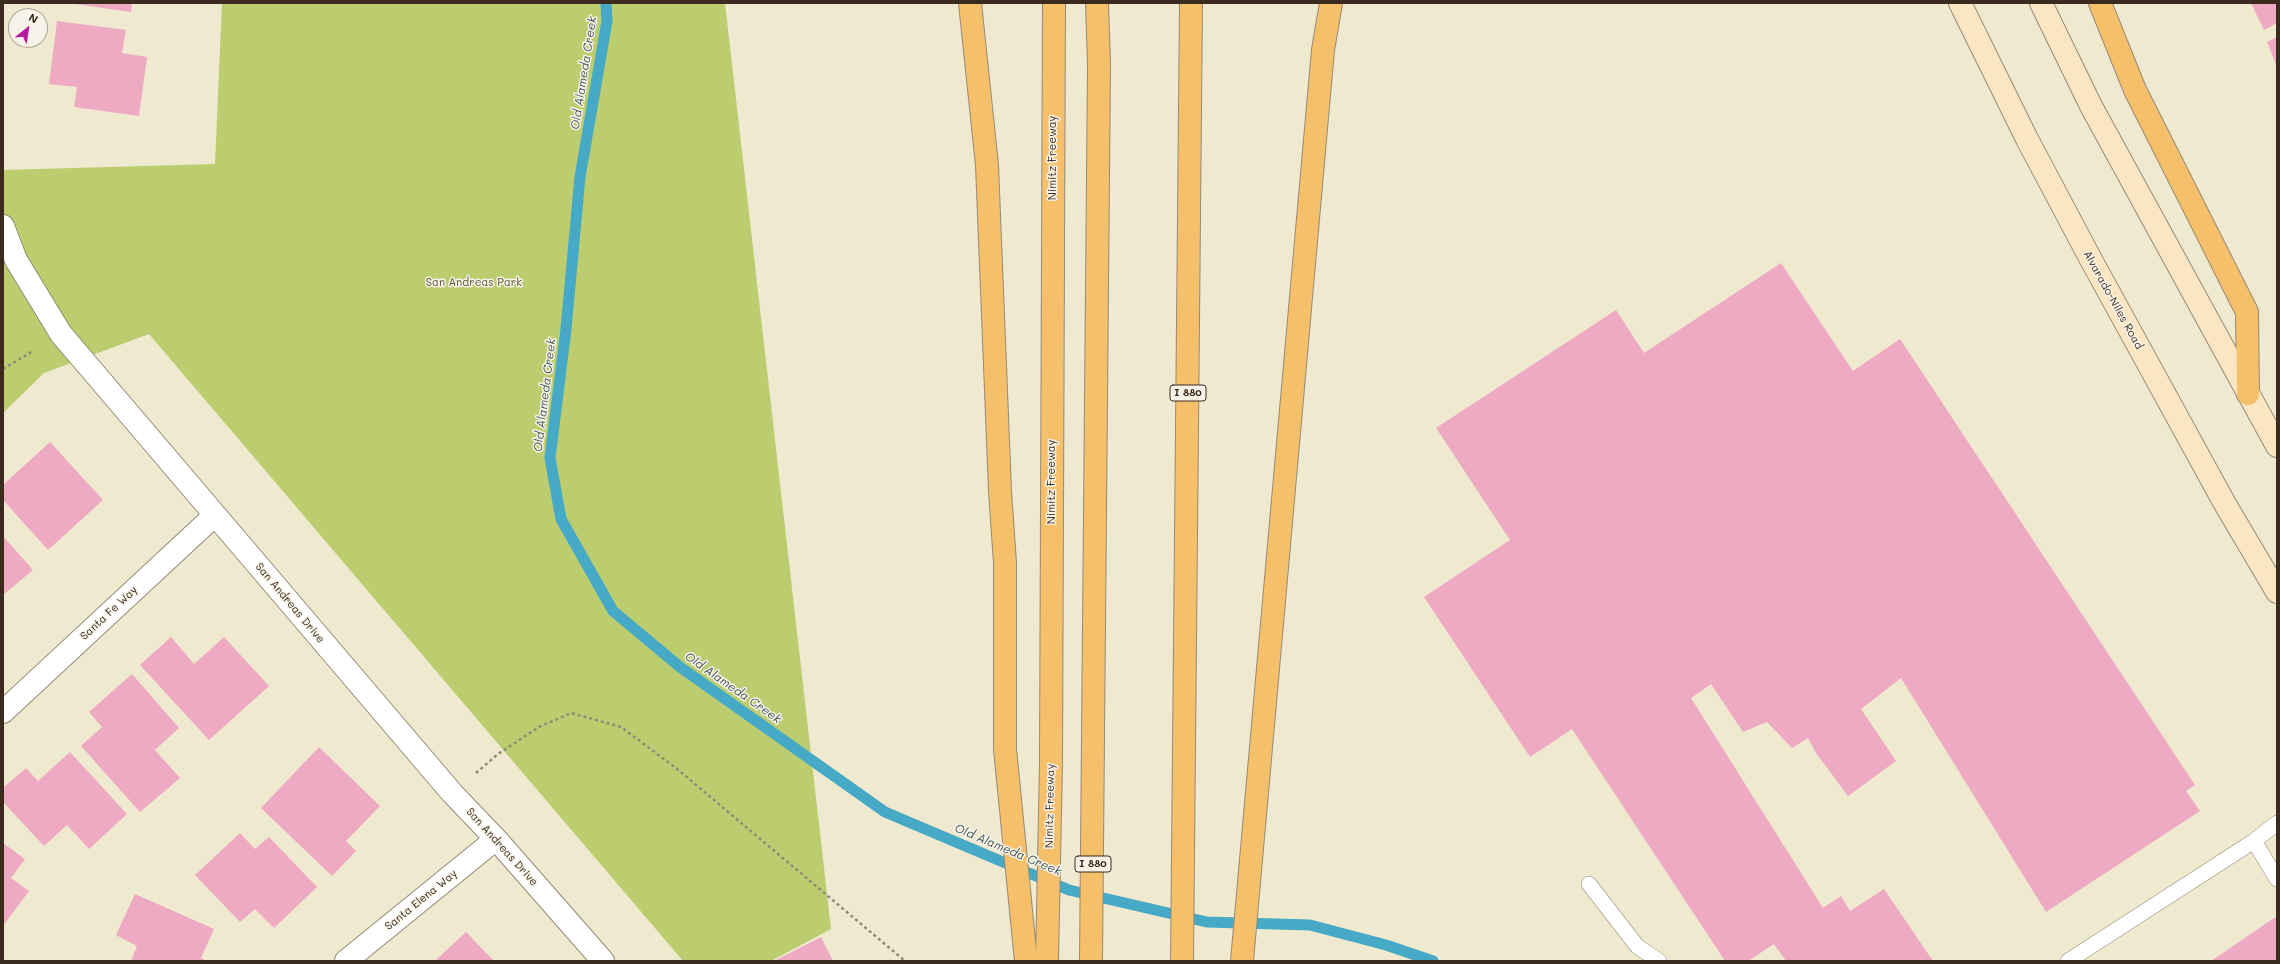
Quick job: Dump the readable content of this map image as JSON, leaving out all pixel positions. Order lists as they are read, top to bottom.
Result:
{
  "streets": {
    "highway": ["Nimitz Freeway", "I 880"],
    "main road": ["Alvarado-Niles Road"],
    "street": ["San Andreas Drive", "Santa Fe Way", "Santa Elena Way"]
  },
  "crossings": [
    ["San Andreas Drive", "Santa Fe Way"],
    ["San Andreas Drive", "Santa Elena Way"]
  ],
  "water": ["Old Alameda Creek"],
  "parks": ["San Andreas Park"],
  "north": "top right"
}
